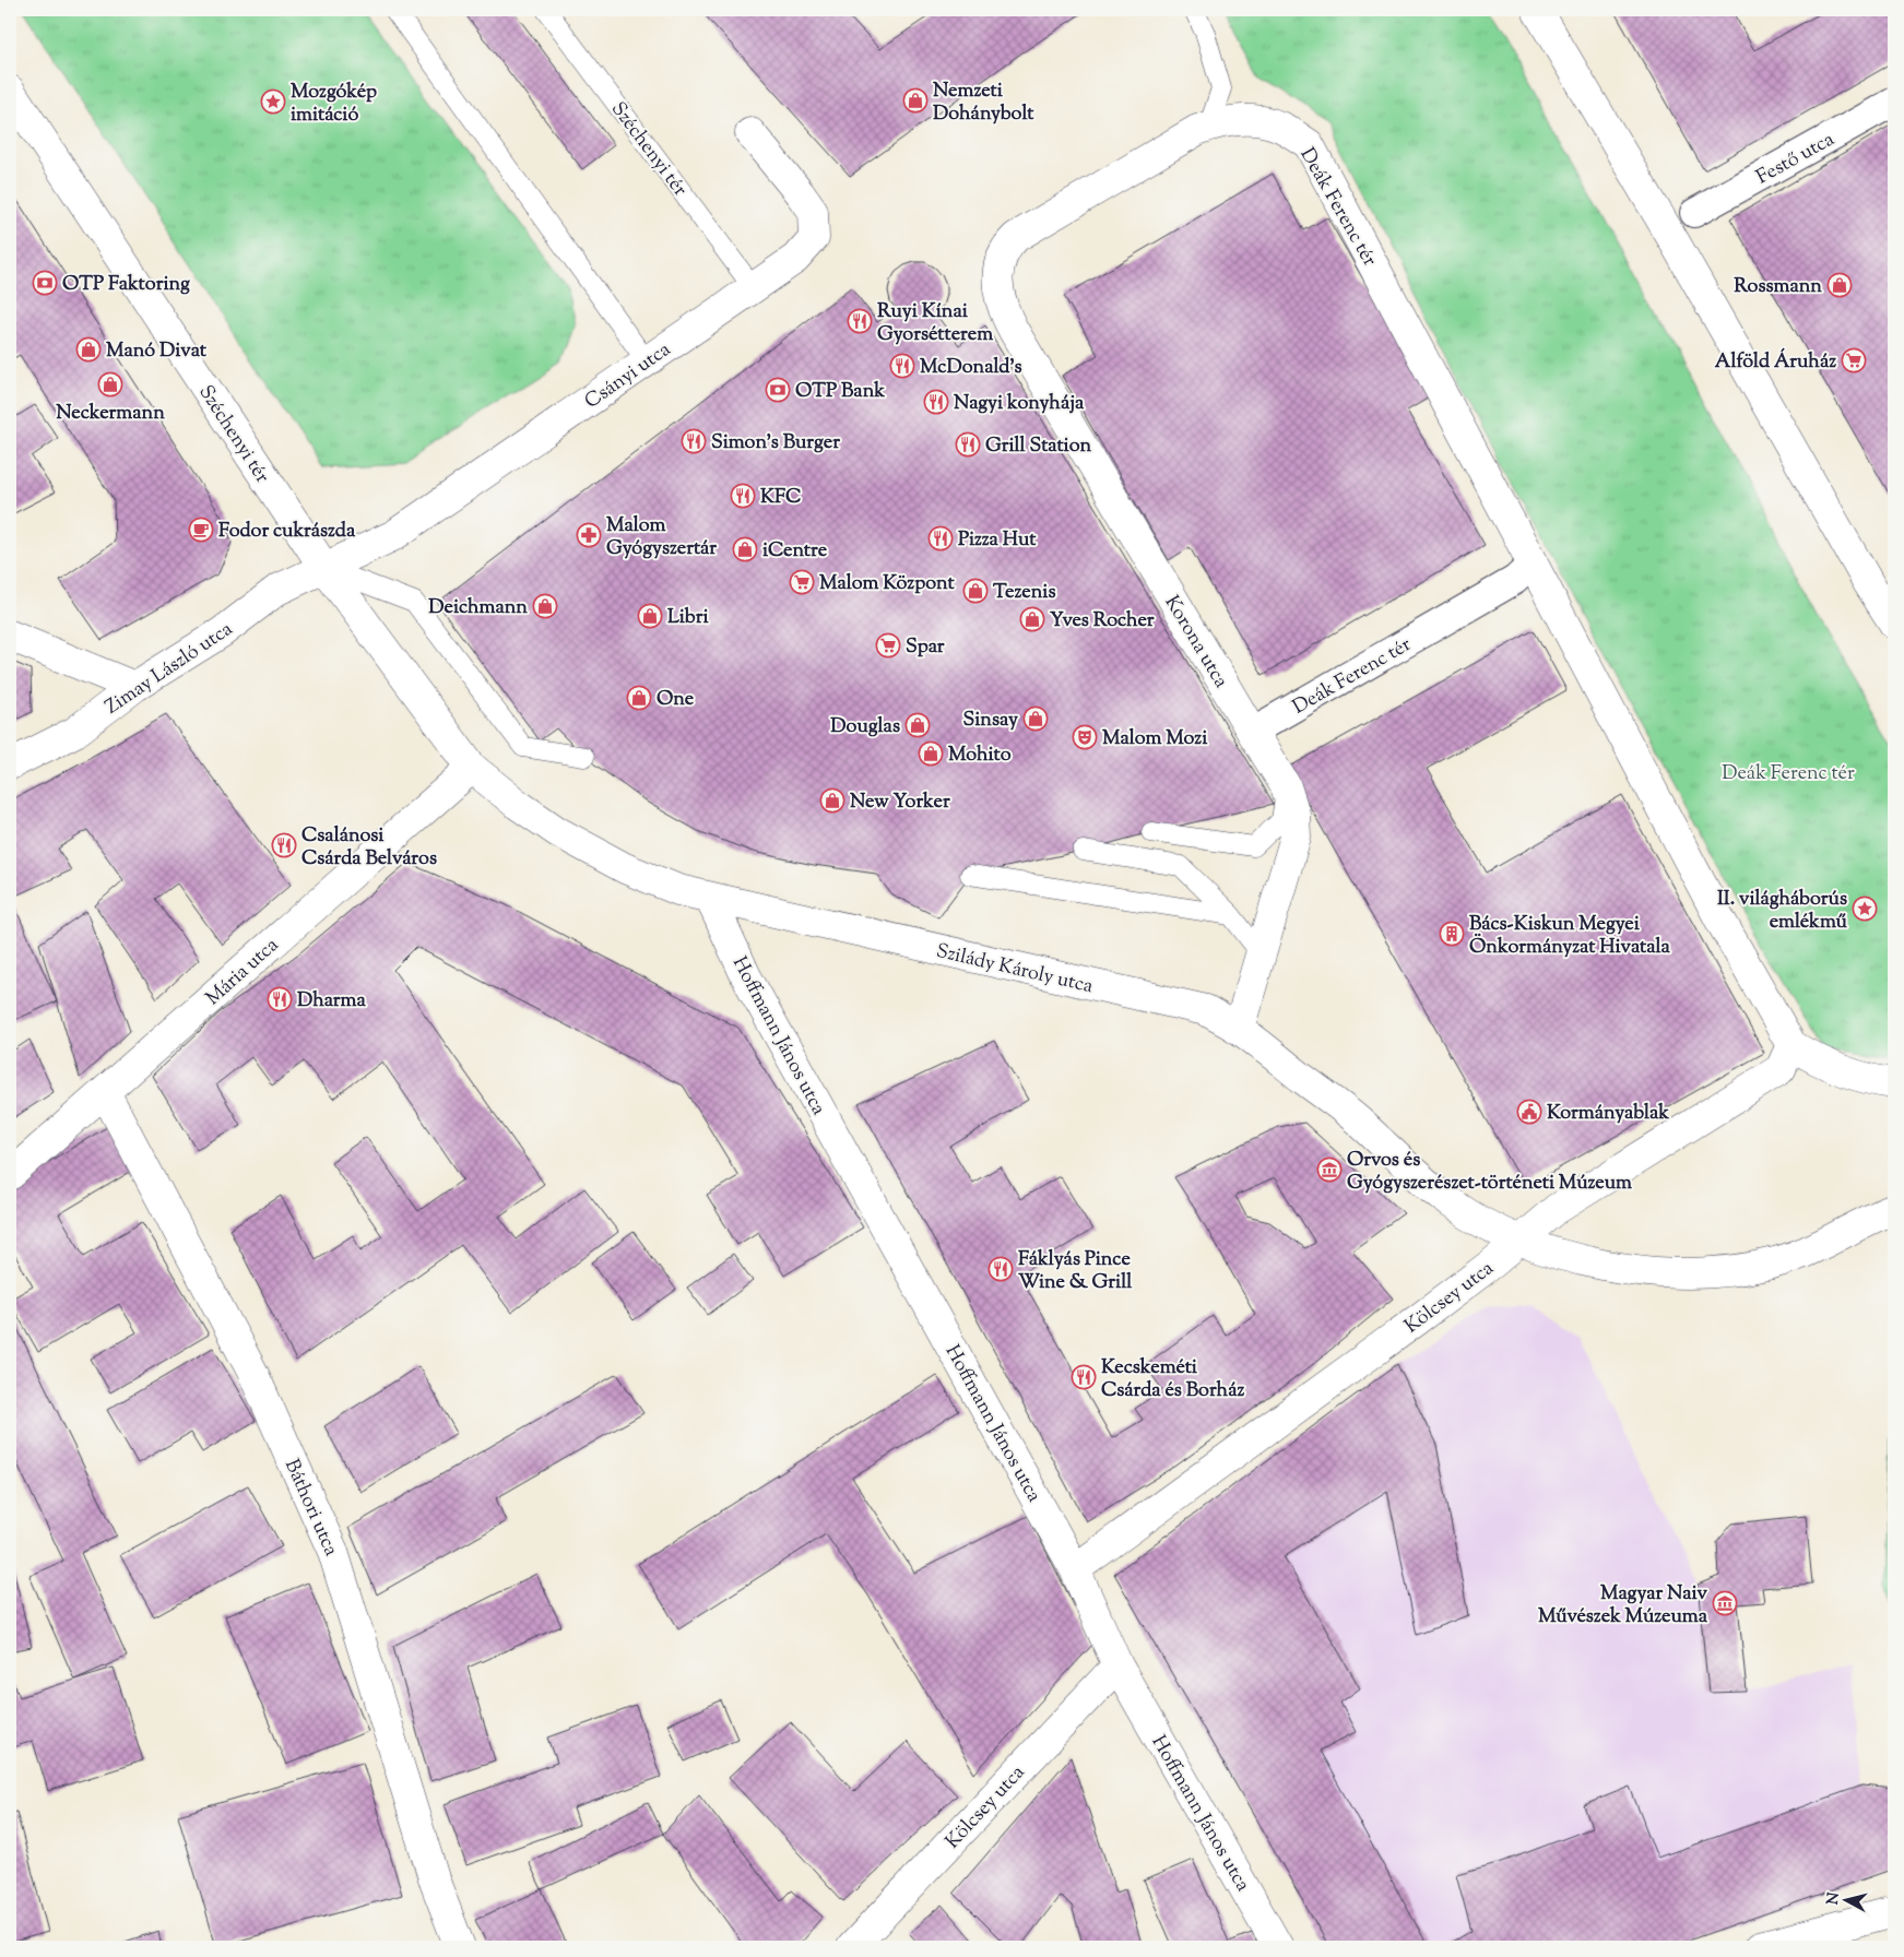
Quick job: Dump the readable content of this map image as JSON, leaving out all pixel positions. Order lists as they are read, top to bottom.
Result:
{
  "streets": {
    "street": [
      "Széchenyi tér",
      "Festő utca",
      "Deák Ferenc tér",
      "Csányi utca",
      "Korona utca",
      "Zimay László utca",
      "Szilády Károly utca",
      "Mária utca",
      "Hoffmann János utca",
      "Kölcsey utca",
      "Báthori utca"
    ]
  },
  "crossings": [
    ["Széchenyi tér", "Csányi utca"],
    ["Széchenyi tér", "Zimay László utca"],
    ["Széchenyi tér", "Szilády Károly utca"],
    ["Széchenyi tér", "Mária utca"],
    ["Deák Ferenc tér", "Korona utca"],
    ["Csányi utca", "Zimay László utca"],
    ["Korona utca", "Szilády Károly utca"],
    ["Szilády Károly utca", "Mária utca"],
    ["Szilády Károly utca", "Hoffmann János utca"],
    ["Szilády Károly utca", "Kölcsey utca"],
    ["Mária utca", "Báthori utca"],
    ["Hoffmann János utca", "Kölcsey utca"]
  ],
  "parks": ["Deák Ferenc tér"],
  "places": {
    "shop": [
      "Nemzeti Dohánybolt",
      "Rossmann",
      "Manó Divat",
      "Neckermann",
      "iCentre",
      "Tezenis",
      "Deichmann",
      "Libri",
      "Yves Rocher",
      "One",
      "Sinsay",
      "Douglas",
      "Mohito",
      "New Yorker"
    ],
    "place": ["Mozgókép imitáció", "II. világháborús emlékmű"],
    "bank": ["OTP Faktoring", "OTP Bank"],
    "restaurant": [
      "Ruyi Kínai Gyorsétterem",
      "McDonald's",
      "Nagyi konyhája",
      "Simon's Burger",
      "Grill Station",
      "KFC",
      "Pizza Hut",
      "Csalánosi Csárda Belváros",
      "Dharma",
      "Fáklyás Pince Wine & Grill",
      "Kecskeméti Csárda és Borház"
    ],
    "supermarket": ["Alföld Áruház", "Malom Központ", "Spar"],
    "cafe": ["Fodor cukrászda"],
    "pharmacy": ["Malom Gyógyszertár"],
    "theatre": ["Malom Mozi"],
    "building": ["Bács-Kiskun Megyei Önkormányzat Hivatala"],
    "public building": ["Kormányablak"],
    "museum": ["Orvos és Gyógyszerészet-történeti Múzeum", "Magyar Naiv Művészek Múzeuma"]
  },
  "north": "left"
}
